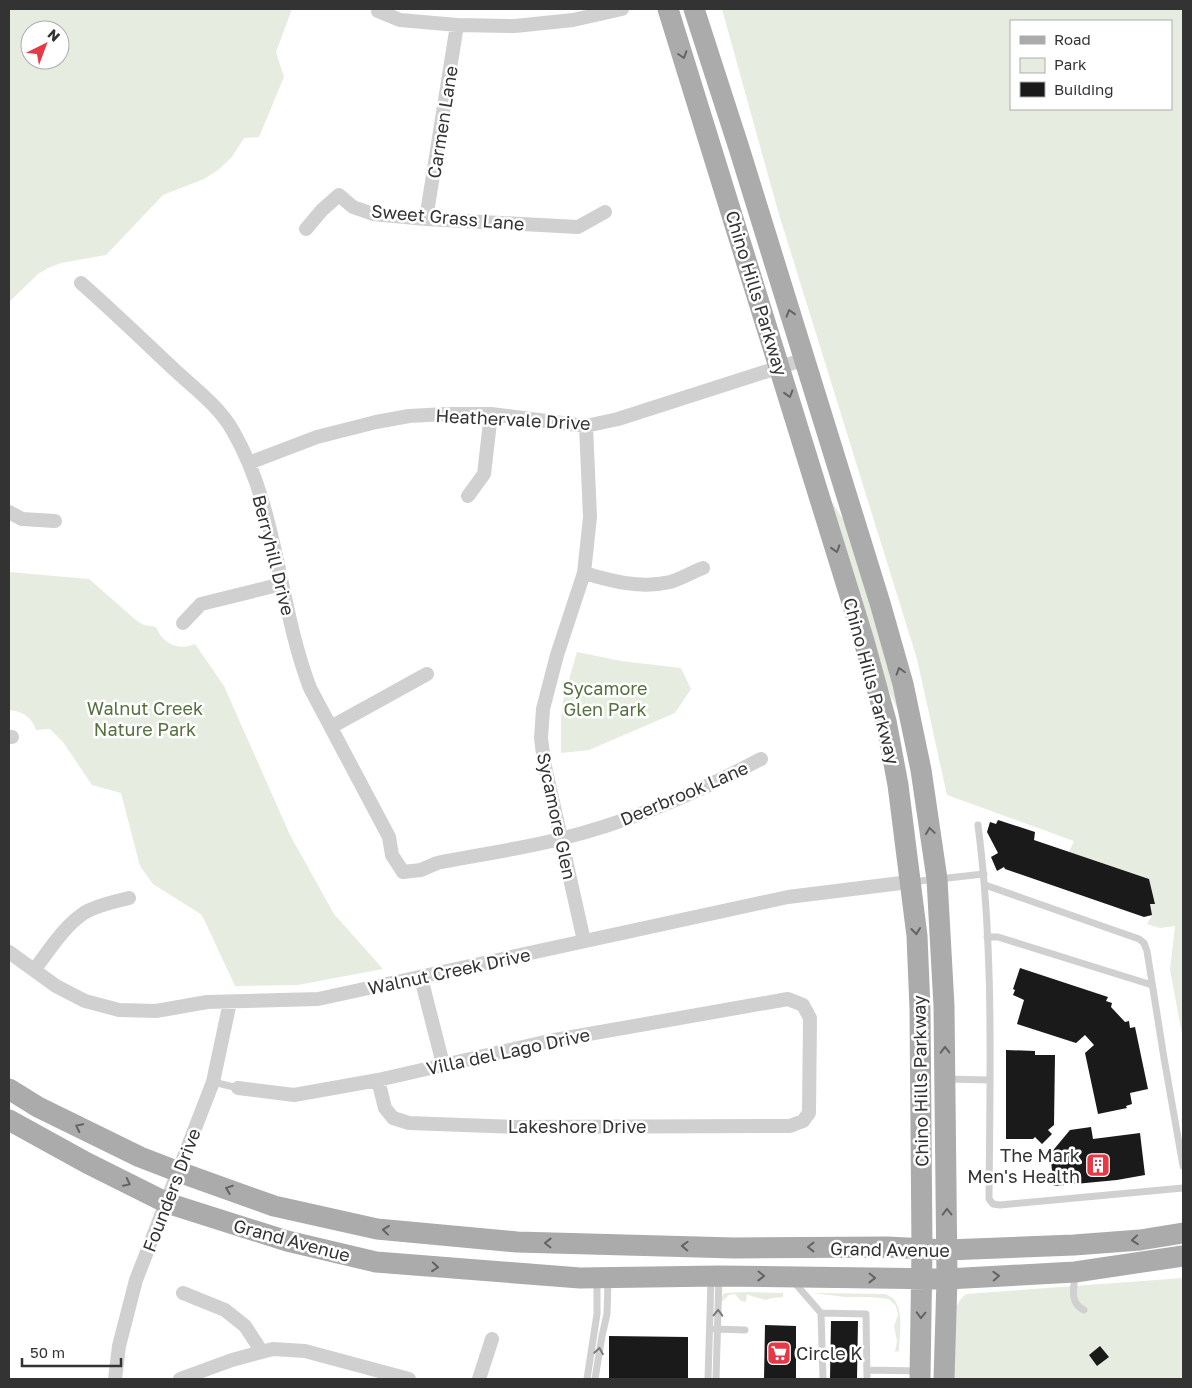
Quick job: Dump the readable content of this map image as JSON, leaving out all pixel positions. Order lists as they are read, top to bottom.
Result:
{
  "streets": {
    "main road": ["Chino Hills Parkway", "Grand Avenue"],
    "street": [
      "Carmen Lane",
      "Sweet Grass Lane",
      "Heathervale Drive",
      "Berryhill Drive",
      "Deerbrook Lane",
      "Sycamore Glen",
      "Walnut Creek Drive",
      "Villa del Lago Drive",
      "Lakeshore Drive",
      "Founders Drive"
    ]
  },
  "crossings": [
    ["Carmen Lane", "Sweet Grass Lane"],
    ["Chino Hills Parkway", "Heathervale Drive"],
    ["Chino Hills Parkway", "Walnut Creek Drive"],
    ["Chino Hills Parkway", "Grand Avenue"],
    ["Heathervale Drive", "Berryhill Drive"],
    ["Heathervale Drive", "Sycamore Glen"],
    ["Berryhill Drive", "Deerbrook Lane"],
    ["Deerbrook Lane", "Sycamore Glen"],
    ["Sycamore Glen", "Walnut Creek Drive"],
    ["Walnut Creek Drive", "Founders Drive"],
    ["Villa del Lago Drive", "Lakeshore Drive"],
    ["Villa del Lago Drive", "Founders Drive"],
    ["Founders Drive", "Grand Avenue"]
  ],
  "parks": ["Sycamore Glen Park", "Walnut Creek Nature Park"],
  "places": {
    "building": ["The Mark Men's Health"],
    "supermarket": ["Circle K"]
  },
  "legend": ["Road", "Park", "Building"],
  "scale_bar": "50 m",
  "north": "top right"
}
